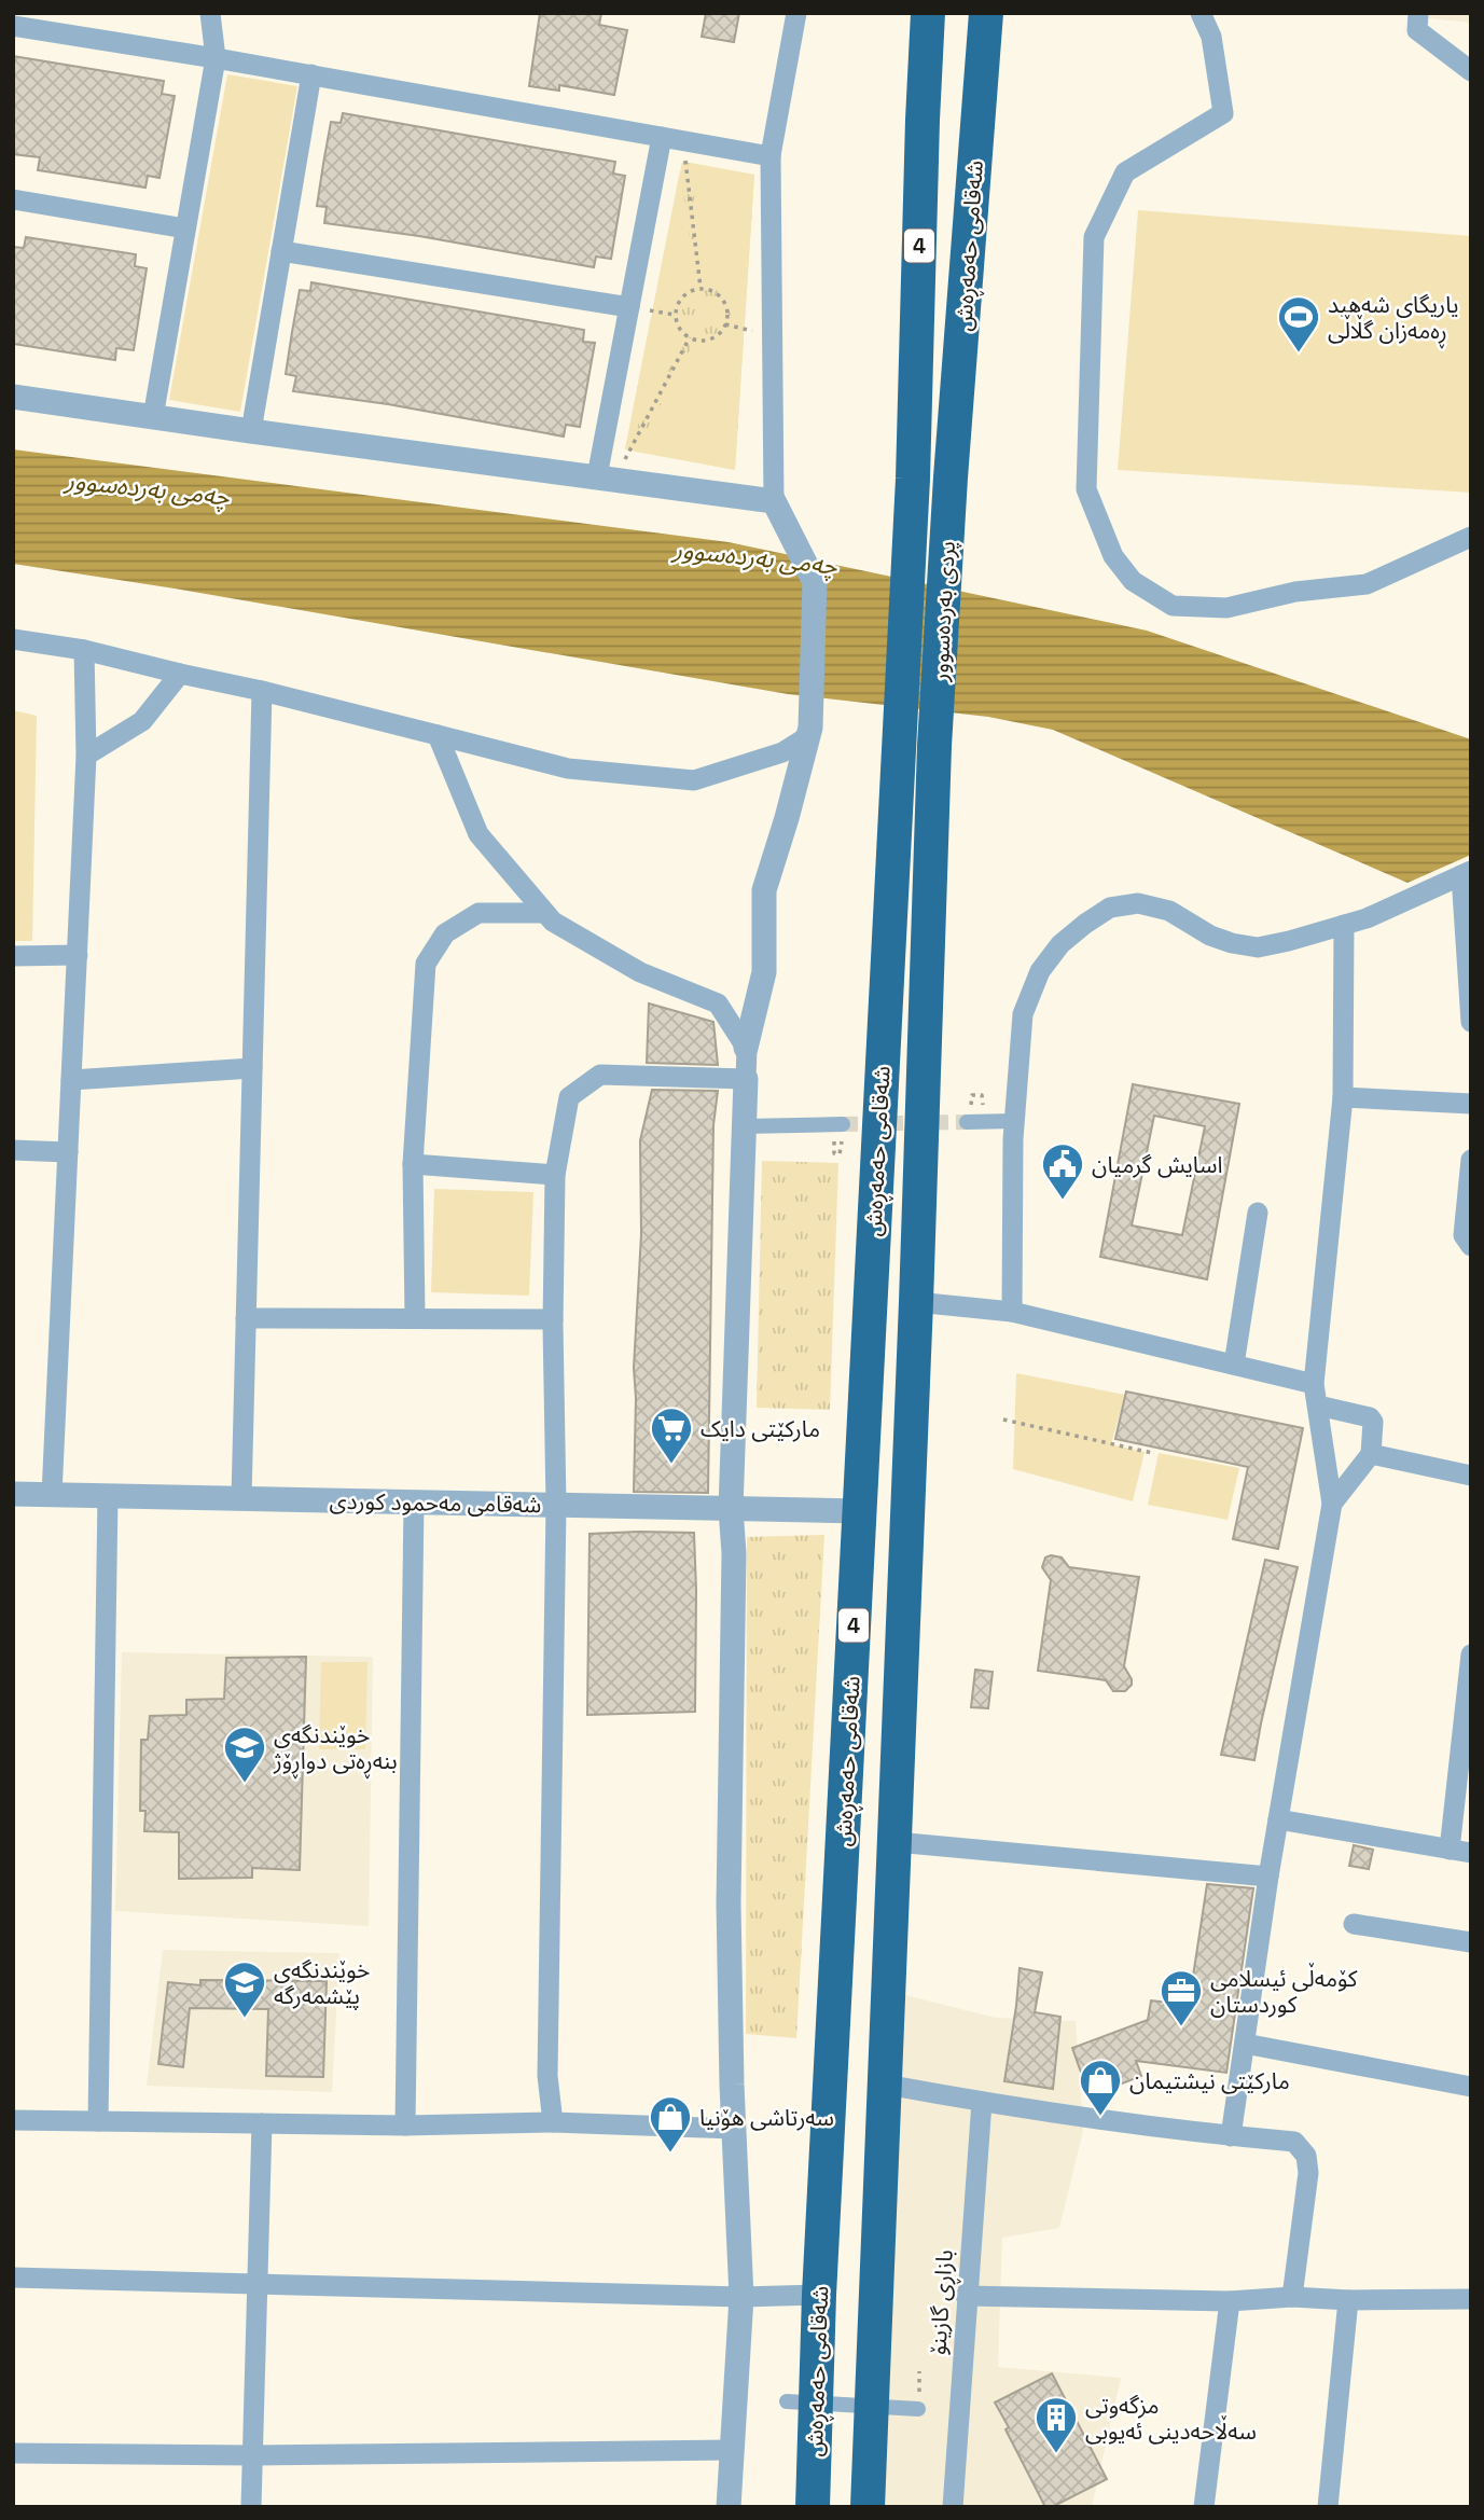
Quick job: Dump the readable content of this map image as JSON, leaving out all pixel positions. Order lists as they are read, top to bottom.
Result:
{
  "streets": {
    "highway": ["4", "شەقامی حەمەڕەش", "پردی بەردەسوور"],
    "street": ["شەقامی مەحمود کوردی", "بازاڕی گازینۆ"]
  },
  "crossings": [
    ["شەقامی حەمەڕەش", "پردی بەردەسوور"],
    ["شەقامی حەمەڕەش", "شەقامی مەحمود کوردی"]
  ],
  "water": ["چەمی بەردەسوور"],
  "places": {
    "sports": ["یاریگای شەهید ڕەمەزان گڵاڵی"],
    "public building": ["اسايش گرميان"],
    "supermarket": ["مارکێتی دایک"],
    "school or university": ["خوێندنگەی بنەڕەتی دواڕۆژ", "خوێندنگەی پێشمەرگە"],
    "office": ["کۆمەڵی ئیسلامی کوردستان"],
    "shop": ["مارکێتی نیشتیمان", "سەرتاشی هۆنیا"],
    "building": ["مزگەوتی سەڵاحەدینی ئەیوبی"]
  }
}
